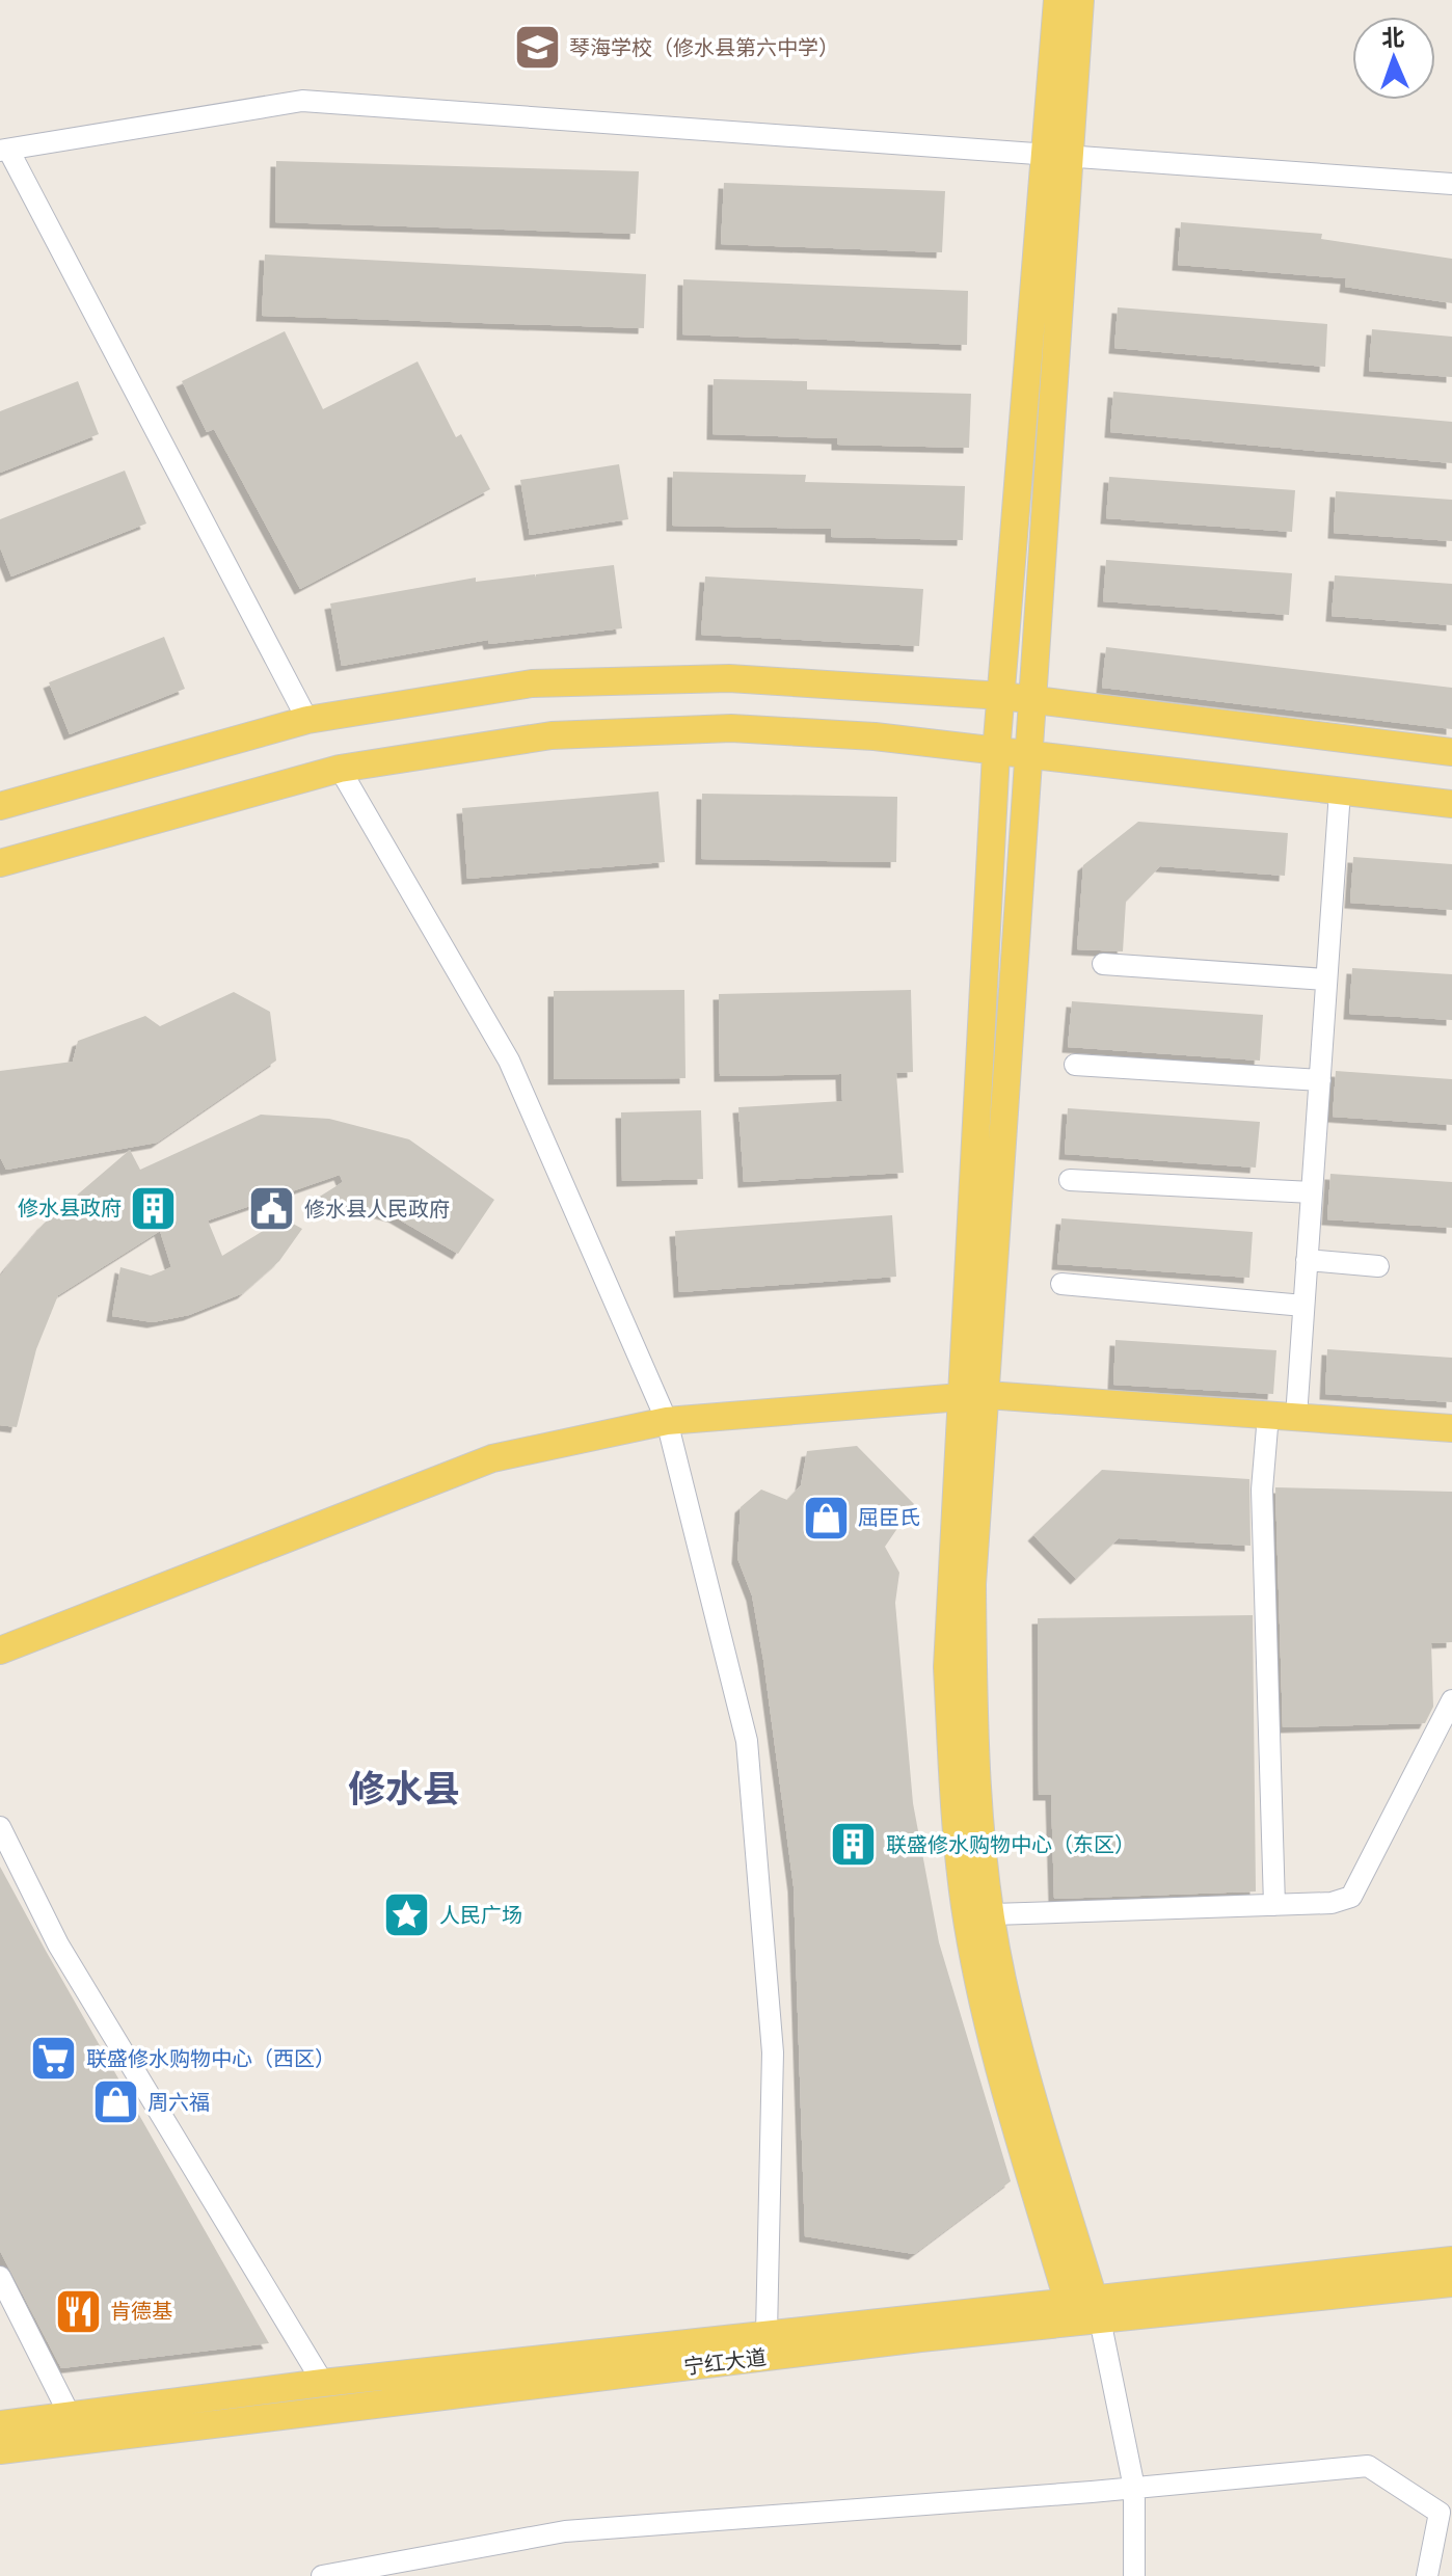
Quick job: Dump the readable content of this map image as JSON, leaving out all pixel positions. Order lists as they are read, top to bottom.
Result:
{
  "streets": {
    "main road": ["宁红大道"]
  },
  "districts": ["修水县"],
  "places": {
    "school or university": ["琴海学校（修水县第六中学）"],
    "building": ["修水县政府", "联盛修水购物中心（东区）"],
    "public building": ["修水县人民政府"],
    "shop": ["屈臣氏", "周六福"],
    "place": ["人民广场"],
    "supermarket": ["联盛修水购物中心（西区）"],
    "restaurant": ["肯德基"]
  },
  "north": "top"
}
